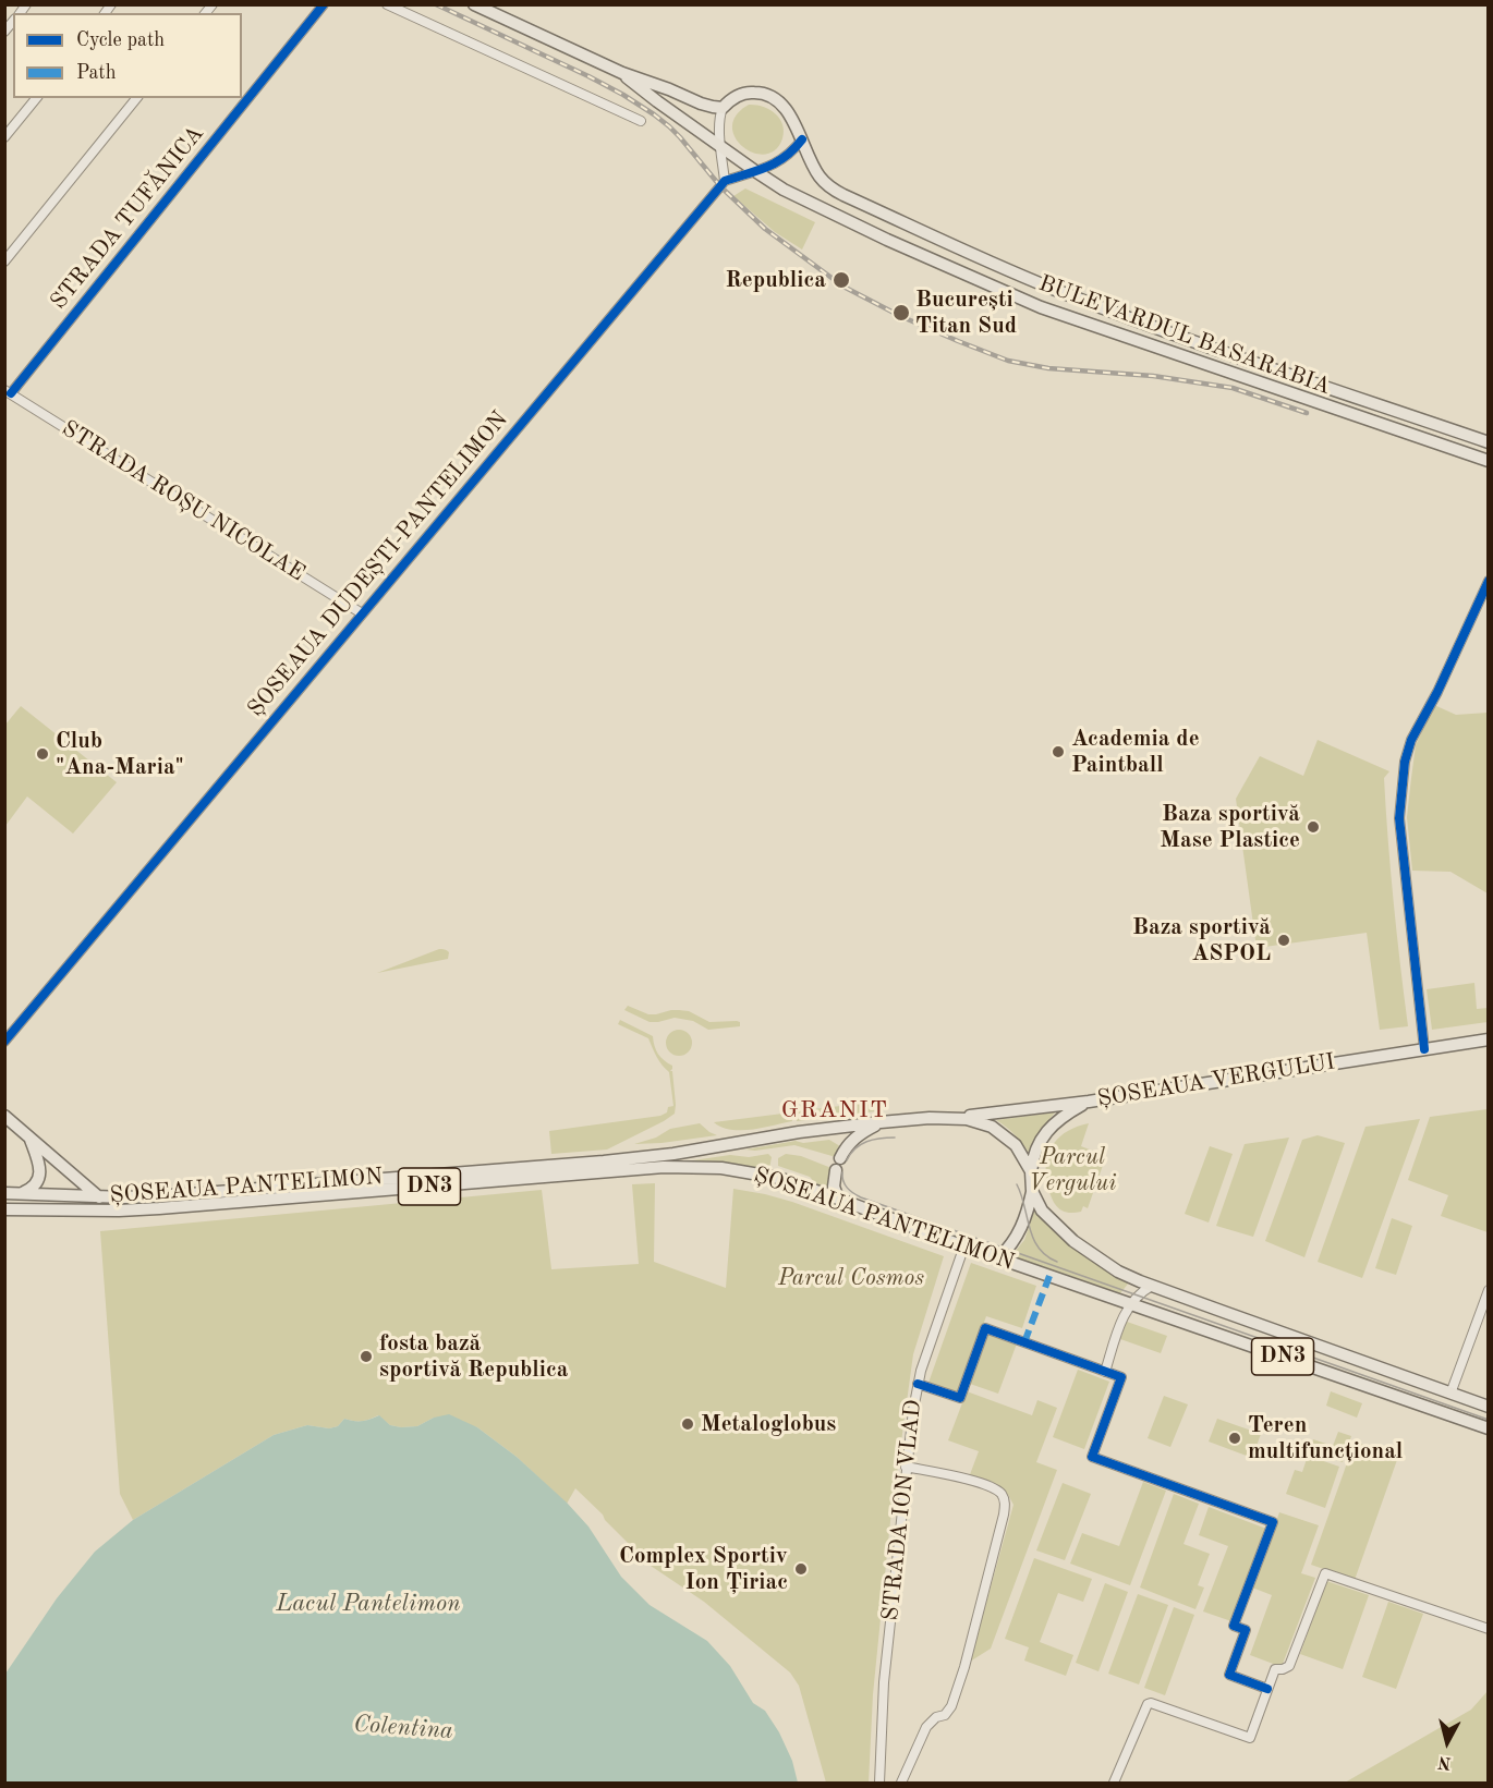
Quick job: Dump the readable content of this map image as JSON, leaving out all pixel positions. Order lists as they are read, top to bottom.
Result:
{
  "streets": {
    "main road": [
      "BULEVARDUL BASARABIA",
      "ȘOSEAUA VERGULUI",
      "ȘOSEAUA PANTELIMON",
      "DN3"
    ],
    "street": [
      "STRADA TUFĂNICA",
      "STRADA ROȘU NICOLAE",
      "ȘOSEAUA DUDEȘTI-PANTELIMON",
      "STRADA ION VLAD"
    ]
  },
  "crossings": [
    ["STRADA TUFĂNICA", "STRADA ROȘU NICOLAE"],
    ["STRADA ROȘU NICOLAE", "ȘOSEAUA DUDEȘTI-PANTELIMON"],
    ["ȘOSEAUA VERGULUI", "ȘOSEAUA PANTELIMON"],
    ["ȘOSEAUA PANTELIMON", "STRADA ION VLAD"]
  ],
  "districts": ["GRANIT"],
  "water": ["Lacul Pantelimon", "Colentina"],
  "parks": ["Parcul Vergului", "Parcul Cosmos"],
  "places": [
    "Republica",
    "București Titan Sud",
    "Academia de Paintball",
    "Club \"Ana-Maria\"",
    "Baza sportivă Mase Plastice",
    "Baza sportivă ASPOL",
    "fosta bază sportivă Republica",
    "Metaloglobus",
    "Teren multifuncțional",
    "Complex Sportiv Ion Țiriac"
  ],
  "legend": ["Cycle path", "Path"],
  "north": "bottom"
}
